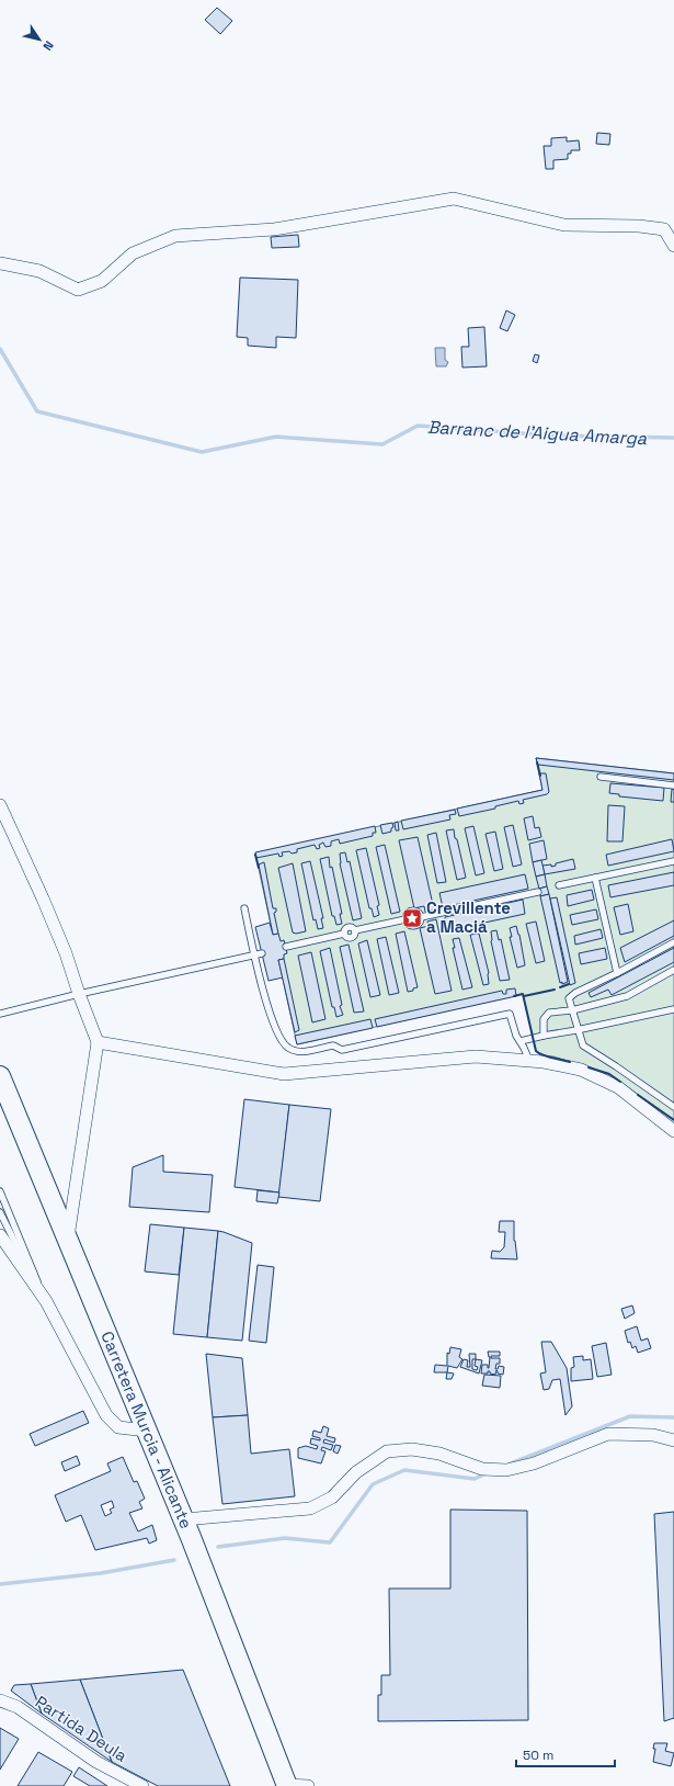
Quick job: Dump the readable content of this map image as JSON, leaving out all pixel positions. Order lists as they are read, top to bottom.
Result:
{
  "streets": {
    "highway": ["Carretera Murcia - Alicante"],
    "street": ["Partida Deula"]
  },
  "water": ["Barranc de l'Aigua Amarga"],
  "places": {
    "place": ["Crevillente a Maciá"]
  },
  "scale_bar": "50 m",
  "north": "bottom right"
}
